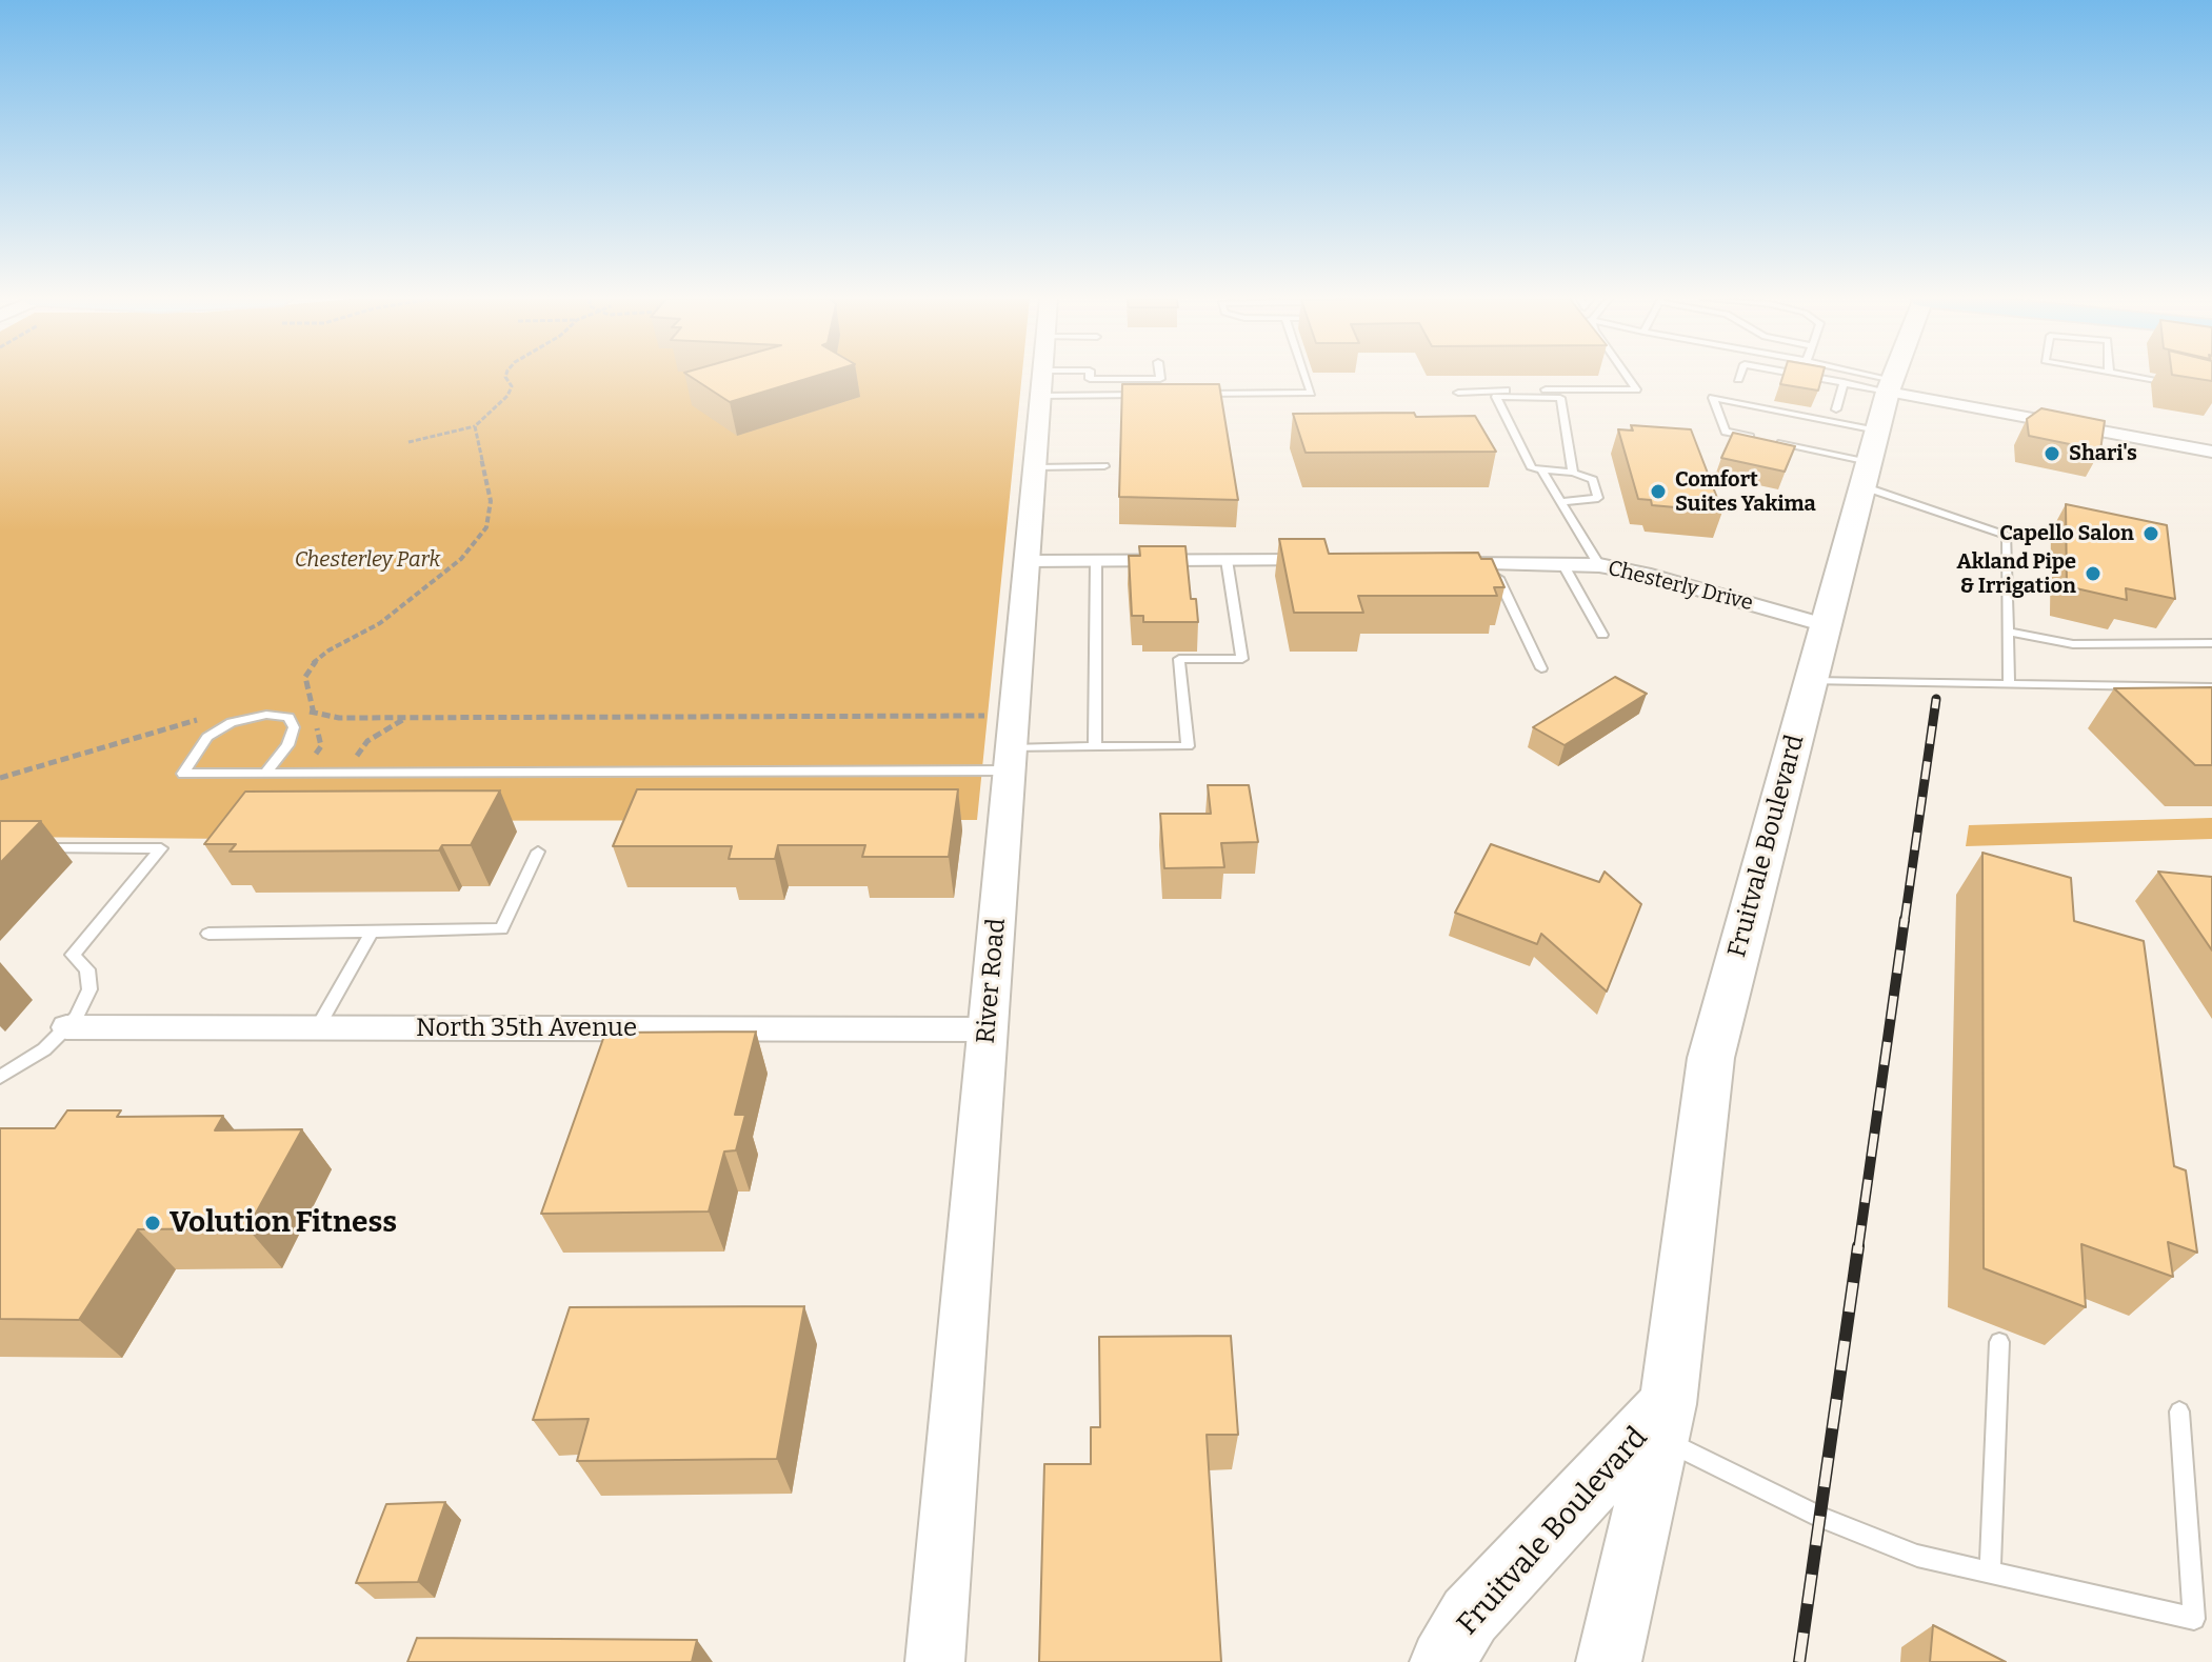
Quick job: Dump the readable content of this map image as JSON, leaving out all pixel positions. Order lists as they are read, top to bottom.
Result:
{
  "streets": {
    "main road": ["Fruitvale Boulevard"],
    "street": ["Chesterly Drive", "River Road", "North 35th Avenue"]
  },
  "crossings": [
    ["Chesterly Drive", "Fruitvale Boulevard"],
    ["River Road", "North 35th Avenue"]
  ],
  "parks": ["Chesterley Park"],
  "places": [
    "Shari's",
    "Comfort Suites Yakima",
    "Capello Salon",
    "Akland Pipe & Irrigation",
    "Volution Fitness"
  ]
}
